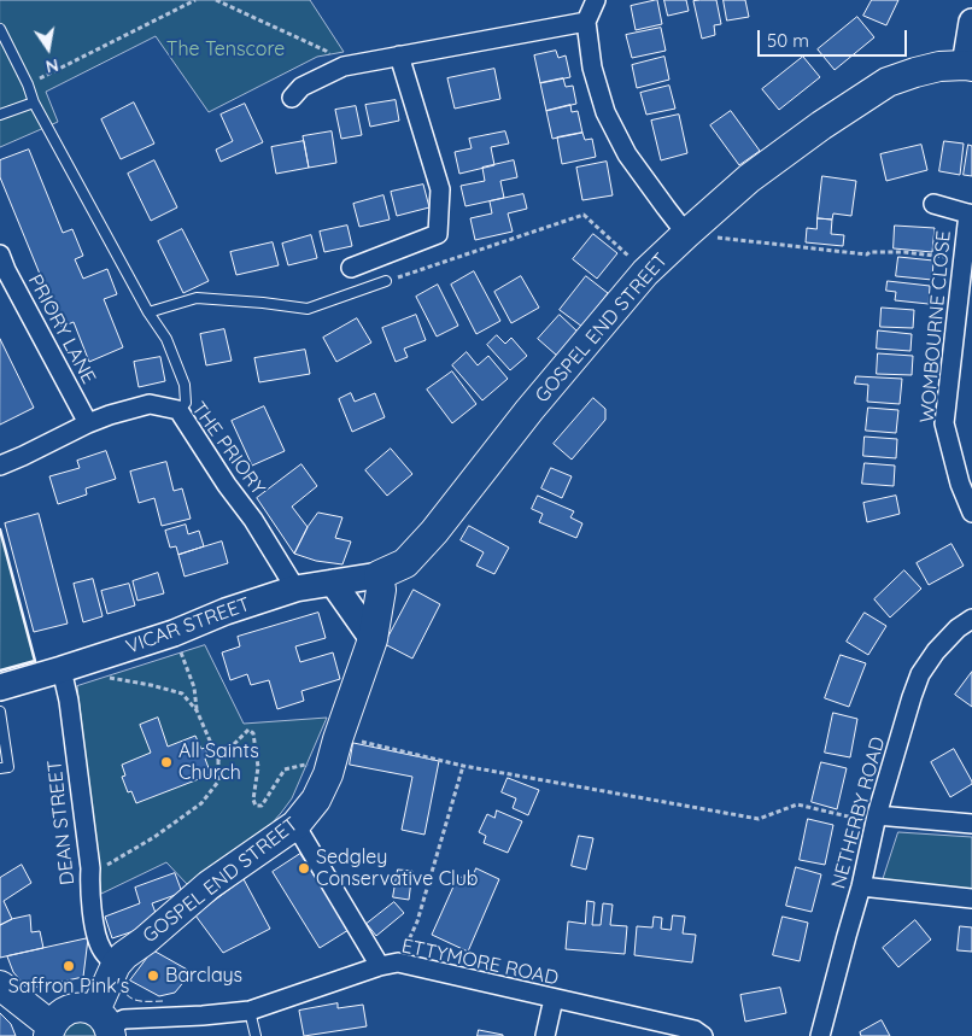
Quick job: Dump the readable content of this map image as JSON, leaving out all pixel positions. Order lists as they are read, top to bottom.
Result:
{
  "streets": {
    "main road": ["GOSPEL END STREET", "VICAR STREET"],
    "street": [
      "WOMBOURNE CLOSE",
      "PRIORY LANE",
      "THE PRIORY",
      "NETHERBY ROAD",
      "DEAN STREET",
      "ETTYMORE ROAD"
    ]
  },
  "crossings": [
    ["GOSPEL END STREET", "VICAR STREET"],
    ["GOSPEL END STREET", "DEAN STREET"],
    ["GOSPEL END STREET", "ETTYMORE ROAD"],
    ["PRIORY LANE", "THE PRIORY"],
    ["THE PRIORY", "VICAR STREET"],
    ["VICAR STREET", "DEAN STREET"]
  ],
  "parks": ["The Tenscore"],
  "places": [
    "All Saints Church",
    "Sedgley Conservative Club",
    "Saffron Pink's",
    "Barclays"
  ],
  "scale_bar": "50 m",
  "north": "bottom"
}
